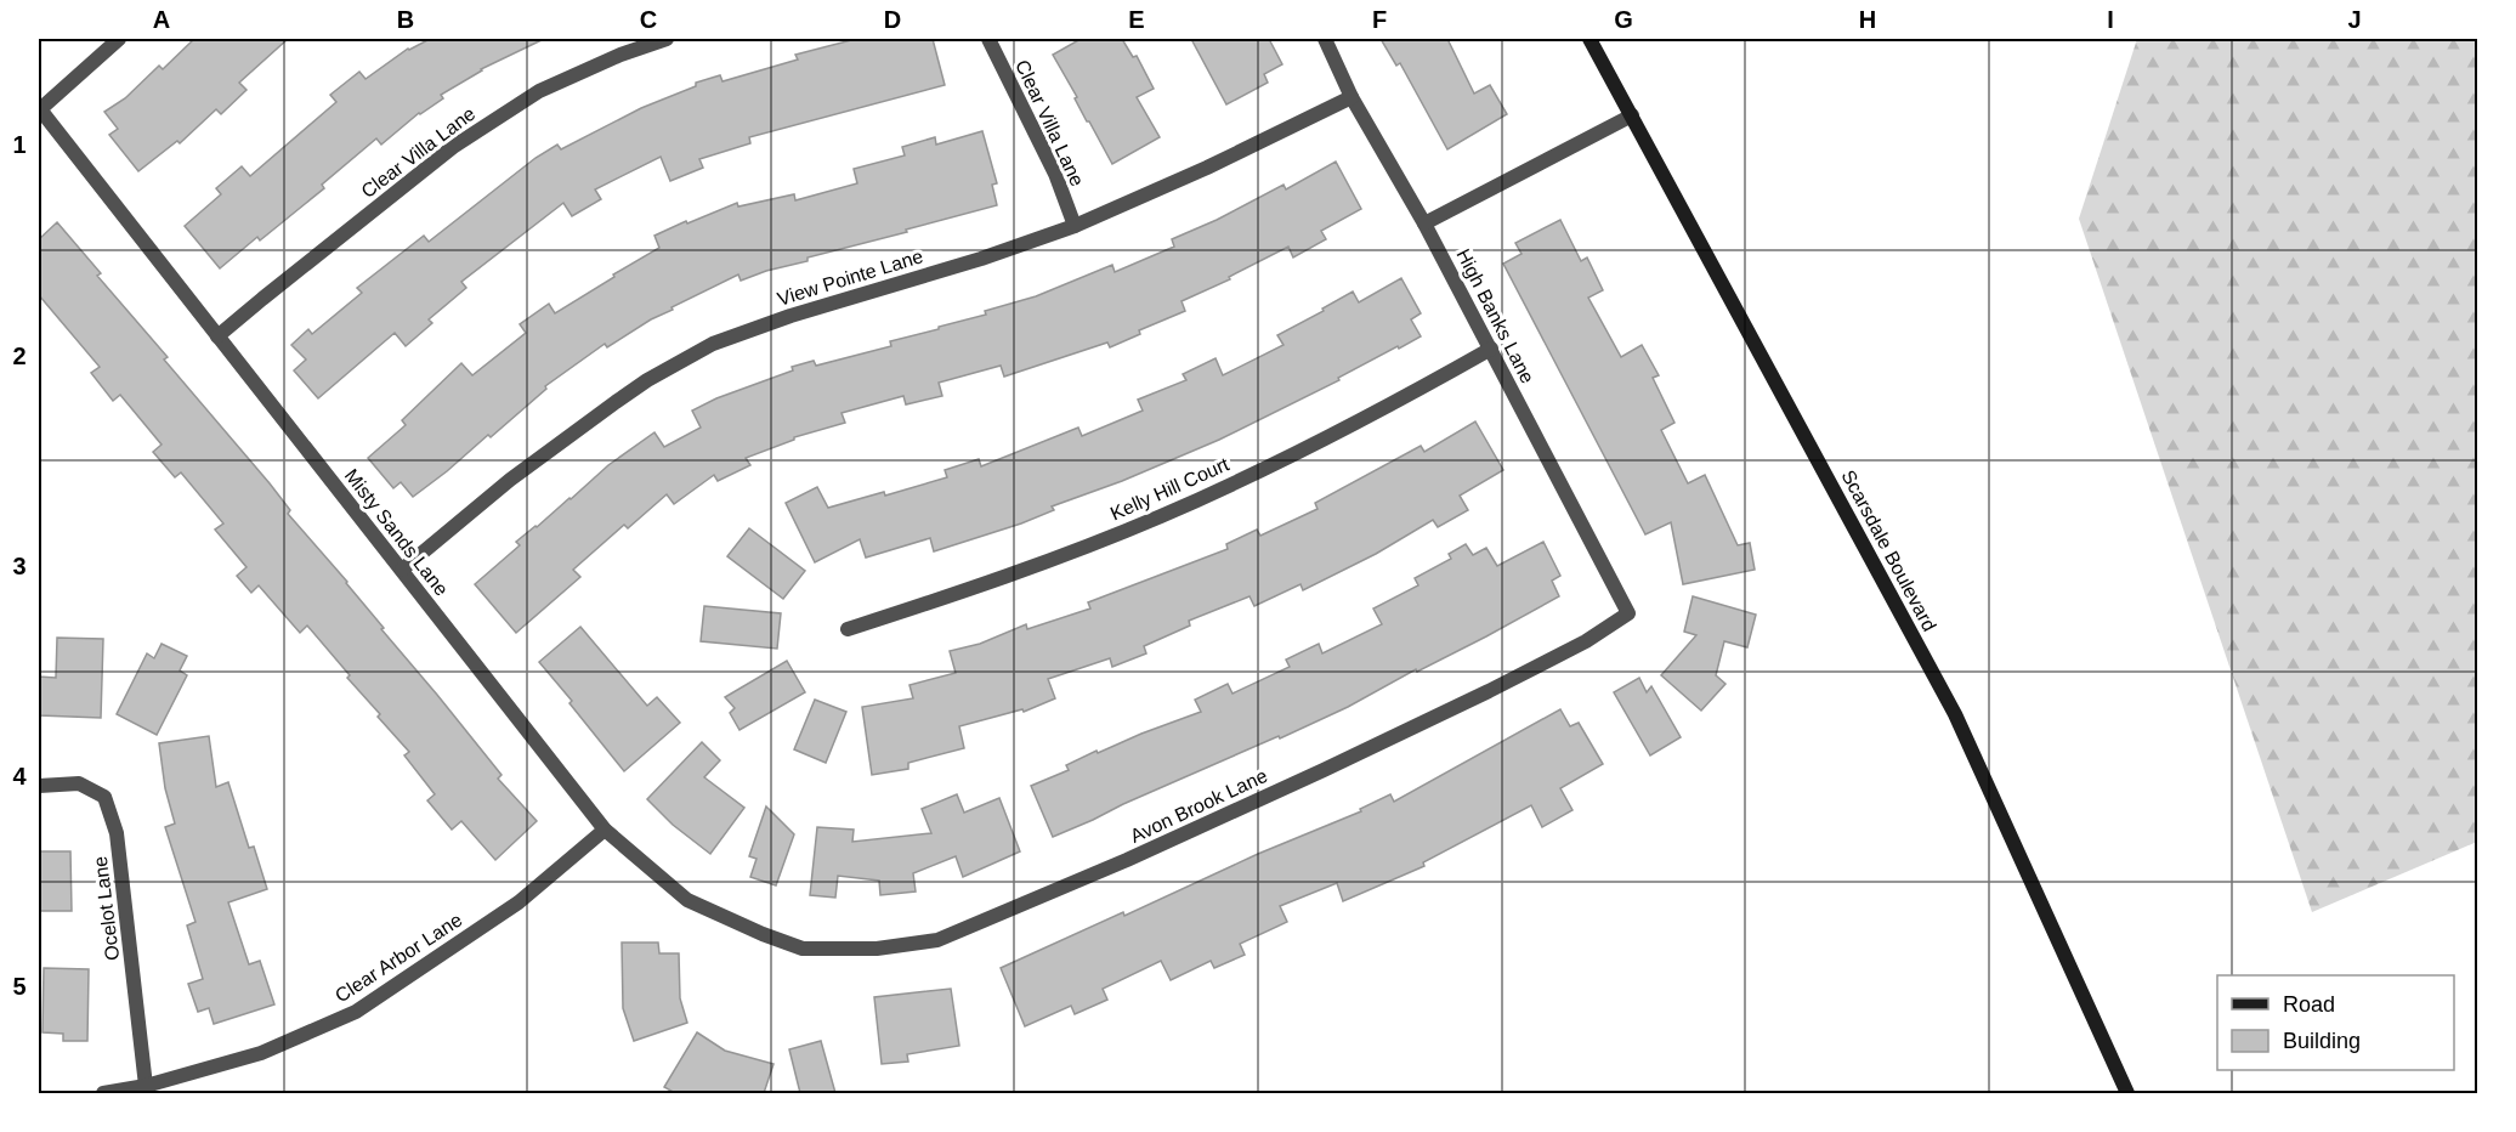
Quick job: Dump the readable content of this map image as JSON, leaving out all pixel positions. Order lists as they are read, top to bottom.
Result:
{
  "streets": {
    "main road": ["Scarsdale Boulevard"],
    "street": [
      "Clear Villa Lane",
      "View Pointe Lane",
      "High Banks Lane",
      "Kelly Hill Court",
      "Misty Sands Lane",
      "Avon Brook Lane",
      "Ocelot Lane",
      "Clear Arbor Lane"
    ]
  },
  "crossings": [
    ["Clear Villa Lane", "View Pointe Lane"],
    ["Clear Villa Lane", "Misty Sands Lane"],
    ["View Pointe Lane", "High Banks Lane"],
    ["View Pointe Lane", "Misty Sands Lane"],
    ["High Banks Lane", "Kelly Hill Court"],
    ["High Banks Lane", "Avon Brook Lane"],
    ["Misty Sands Lane", "Avon Brook Lane"],
    ["Misty Sands Lane", "Clear Arbor Lane"],
    ["Ocelot Lane", "Clear Arbor Lane"]
  ],
  "legend": ["Road", "Building"],
  "grid": {
    "columns": [
      "A",
      "B",
      "C",
      "D",
      "E",
      "F",
      "G",
      "H",
      "I",
      "J"
    ],
    "rows": [
      "1",
      "2",
      "3",
      "4",
      "5"
    ]
  }
}
